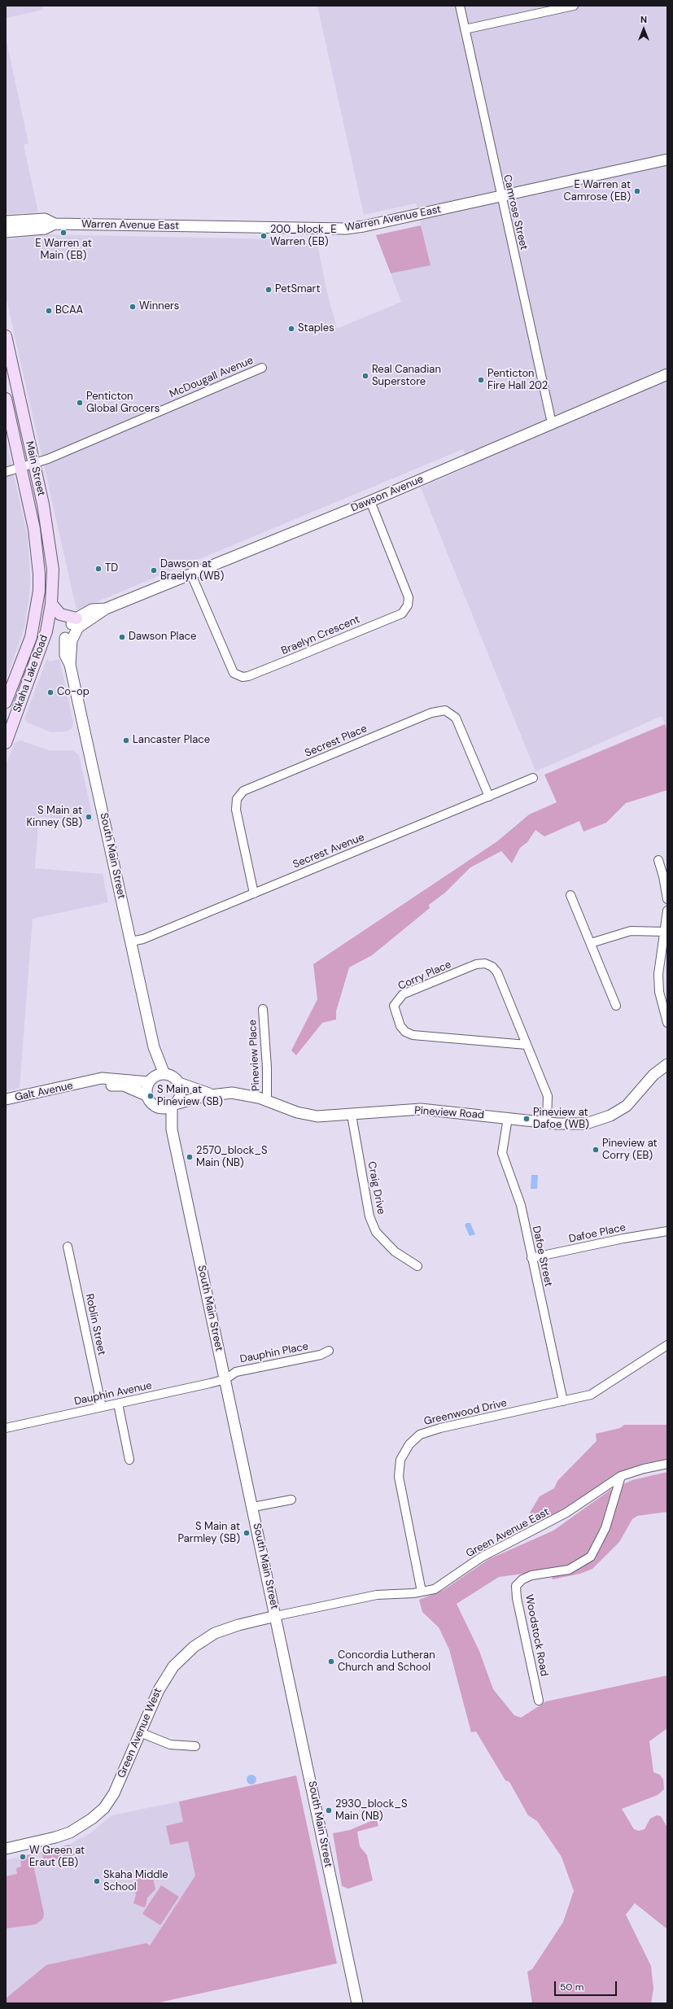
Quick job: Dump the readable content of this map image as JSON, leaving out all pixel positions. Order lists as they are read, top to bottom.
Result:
{
  "streets": {
    "main road": ["Main Street", "Skaha Lake Road"],
    "street": [
      "Camrose Street",
      "Warren Avenue East",
      "McDougall Avenue",
      "Dawson Avenue",
      "Braelyn Crescent",
      "Secrest Place",
      "Secrest Avenue",
      "South Main Street",
      "Corry Place",
      "Pineview Place",
      "Galt Avenue",
      "Pineview Road",
      "Craig Drive",
      "Dafoe Place",
      "Dafoe Street",
      "Roblin Street",
      "Dauphin Place",
      "Dauphin Avenue",
      "Greenwood Drive",
      "Green Avenue East",
      "Woodstock Road",
      "Green Avenue West"
    ]
  },
  "crossings": [
    ["Camrose Street", "Warren Avenue East"],
    ["Camrose Street", "Dawson Avenue"],
    ["McDougall Avenue", "Main Street"],
    ["Main Street", "Skaha Lake Road"],
    ["Dawson Avenue", "Braelyn Crescent"],
    ["Dawson Avenue", "South Main Street"],
    ["Secrest Place", "Secrest Avenue"],
    ["Secrest Avenue", "South Main Street"],
    ["South Main Street", "Galt Avenue"],
    ["South Main Street", "Pineview Road"],
    ["South Main Street", "Dauphin Place"],
    ["South Main Street", "Dauphin Avenue"],
    ["South Main Street", "Green Avenue East"],
    ["South Main Street", "Green Avenue West"],
    ["Corry Place", "Pineview Road"],
    ["Pineview Place", "Pineview Road"],
    ["Galt Avenue", "Pineview Road"],
    ["Pineview Road", "Craig Drive"],
    ["Pineview Road", "Dafoe Street"],
    ["Dafoe Place", "Dafoe Street"],
    ["Dafoe Street", "Greenwood Drive"],
    ["Roblin Street", "Dauphin Avenue"],
    ["Dauphin Place", "Dauphin Avenue"],
    ["Greenwood Drive", "Green Avenue East"],
    ["Green Avenue East", "Woodstock Road"],
    ["Green Avenue East", "Green Avenue West"]
  ],
  "places": [
    "E Warren at Camrose (EB)",
    "E Warren at Main (EB)",
    "200_block_E Warren (EB)",
    "PetSmart",
    "Winners",
    "BCAA",
    "Staples",
    "Real Canadian Superstore",
    "Penticton Fire Hall 202",
    "Penticton Global Grocers",
    "TD",
    "Dawson at Braelyn (WB)",
    "Dawson Place",
    "Co-op",
    "Lancaster Place",
    "S Main at Kinney (SB)",
    "S Main at Pineview (SB)",
    "Pineview at Dafoe (WB)",
    "Pineview at Corry (EB)",
    "2570_block_S Main (NB)",
    "S Main at Parmley (SB)",
    "Concordia Lutheran Church and School",
    "2930_block_S Main (NB)",
    "W Green at Eraut (EB)",
    "Skaha Middle School"
  ],
  "scale_bar": "50 m",
  "north": "top"
}
